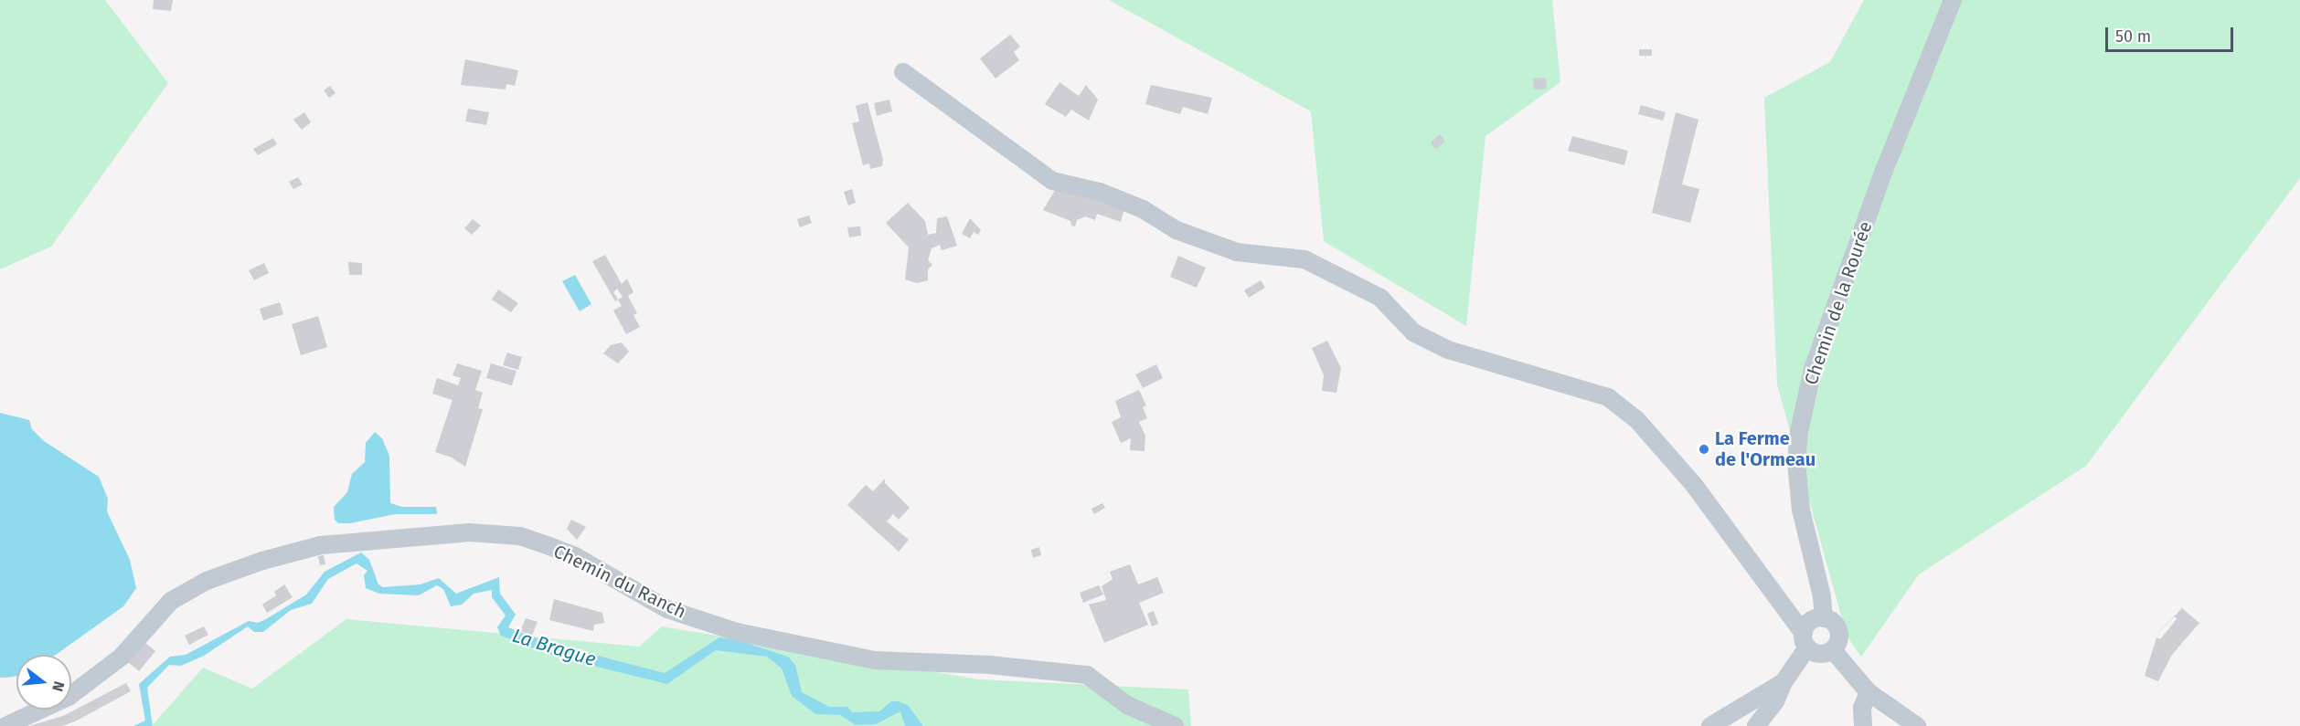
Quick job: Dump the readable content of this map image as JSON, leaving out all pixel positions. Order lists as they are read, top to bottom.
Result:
{
  "streets": {
    "street": ["Chemin de la Rourée", "Chemin du Ranch"]
  },
  "water": ["La Brague"],
  "places": ["La Ferme de l'Ormeau"],
  "scale_bar": "50 m",
  "north": "right"
}
